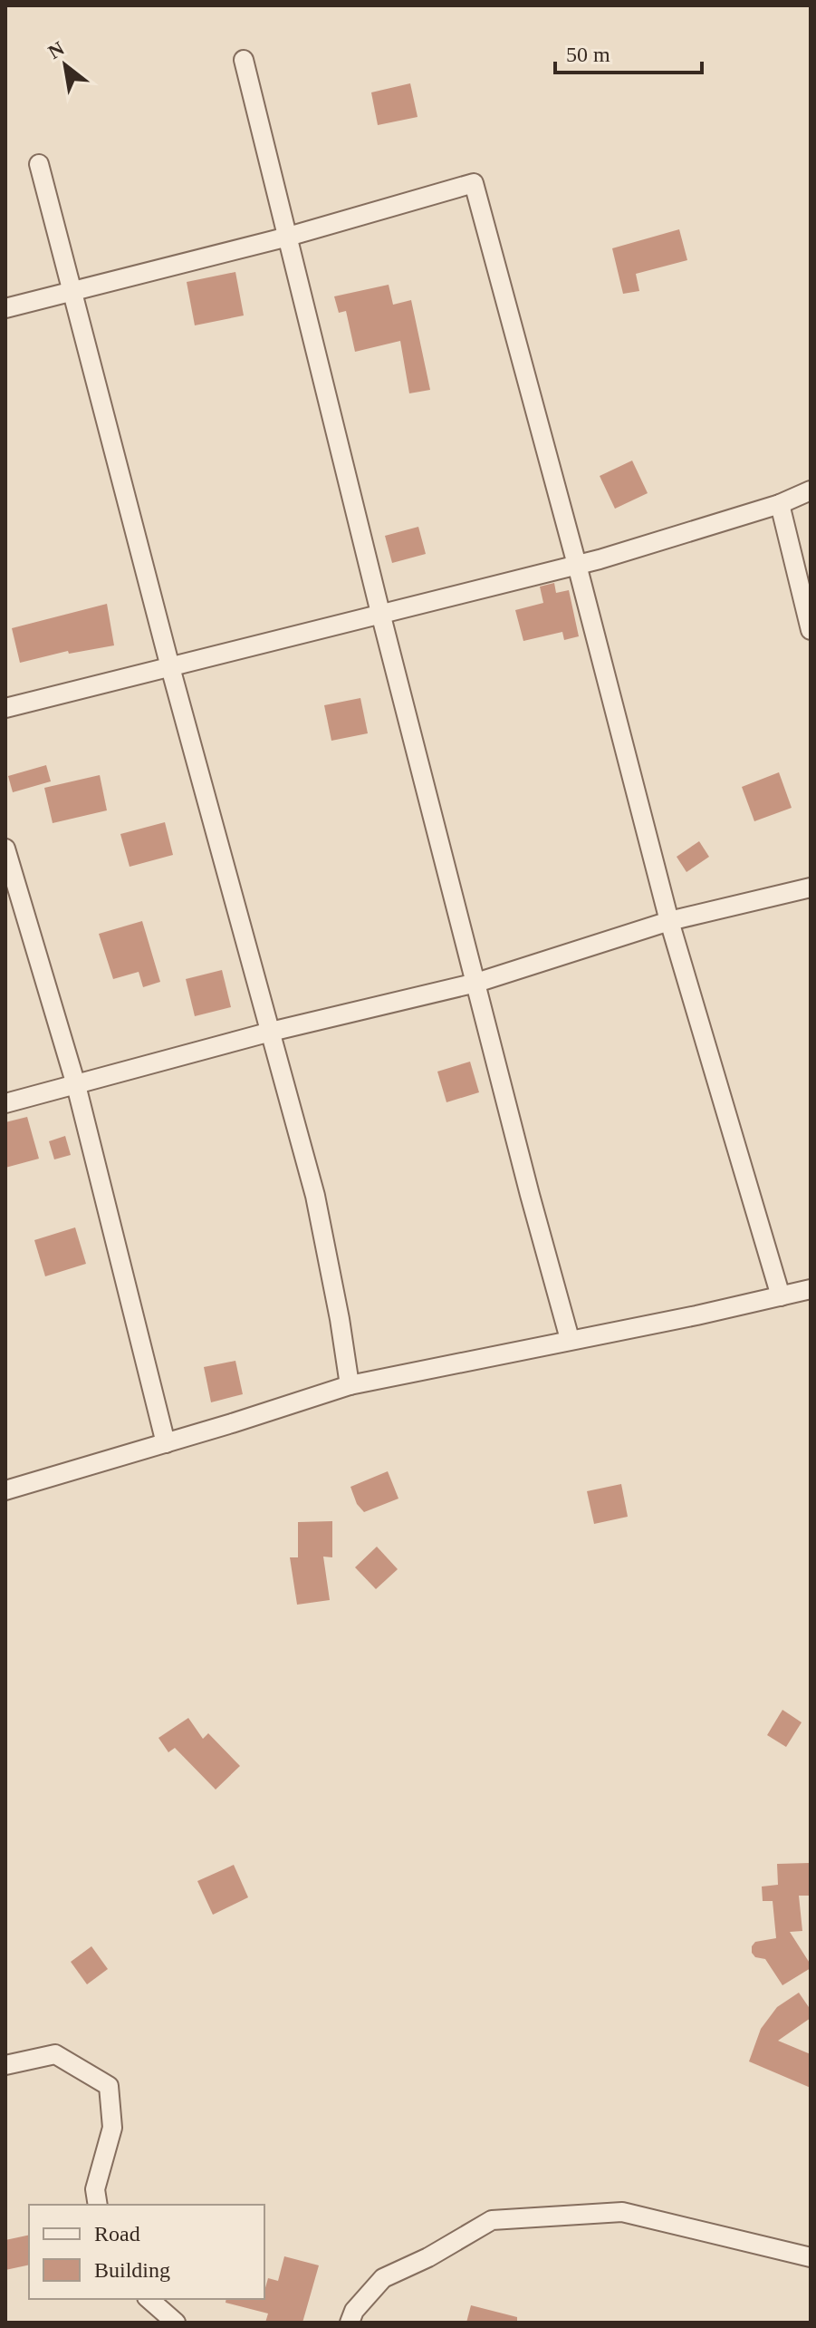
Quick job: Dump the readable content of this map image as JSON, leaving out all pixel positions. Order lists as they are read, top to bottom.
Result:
{
  "legend": ["Road", "Building"],
  "scale_bar": "50 m",
  "north": "top left"
}
